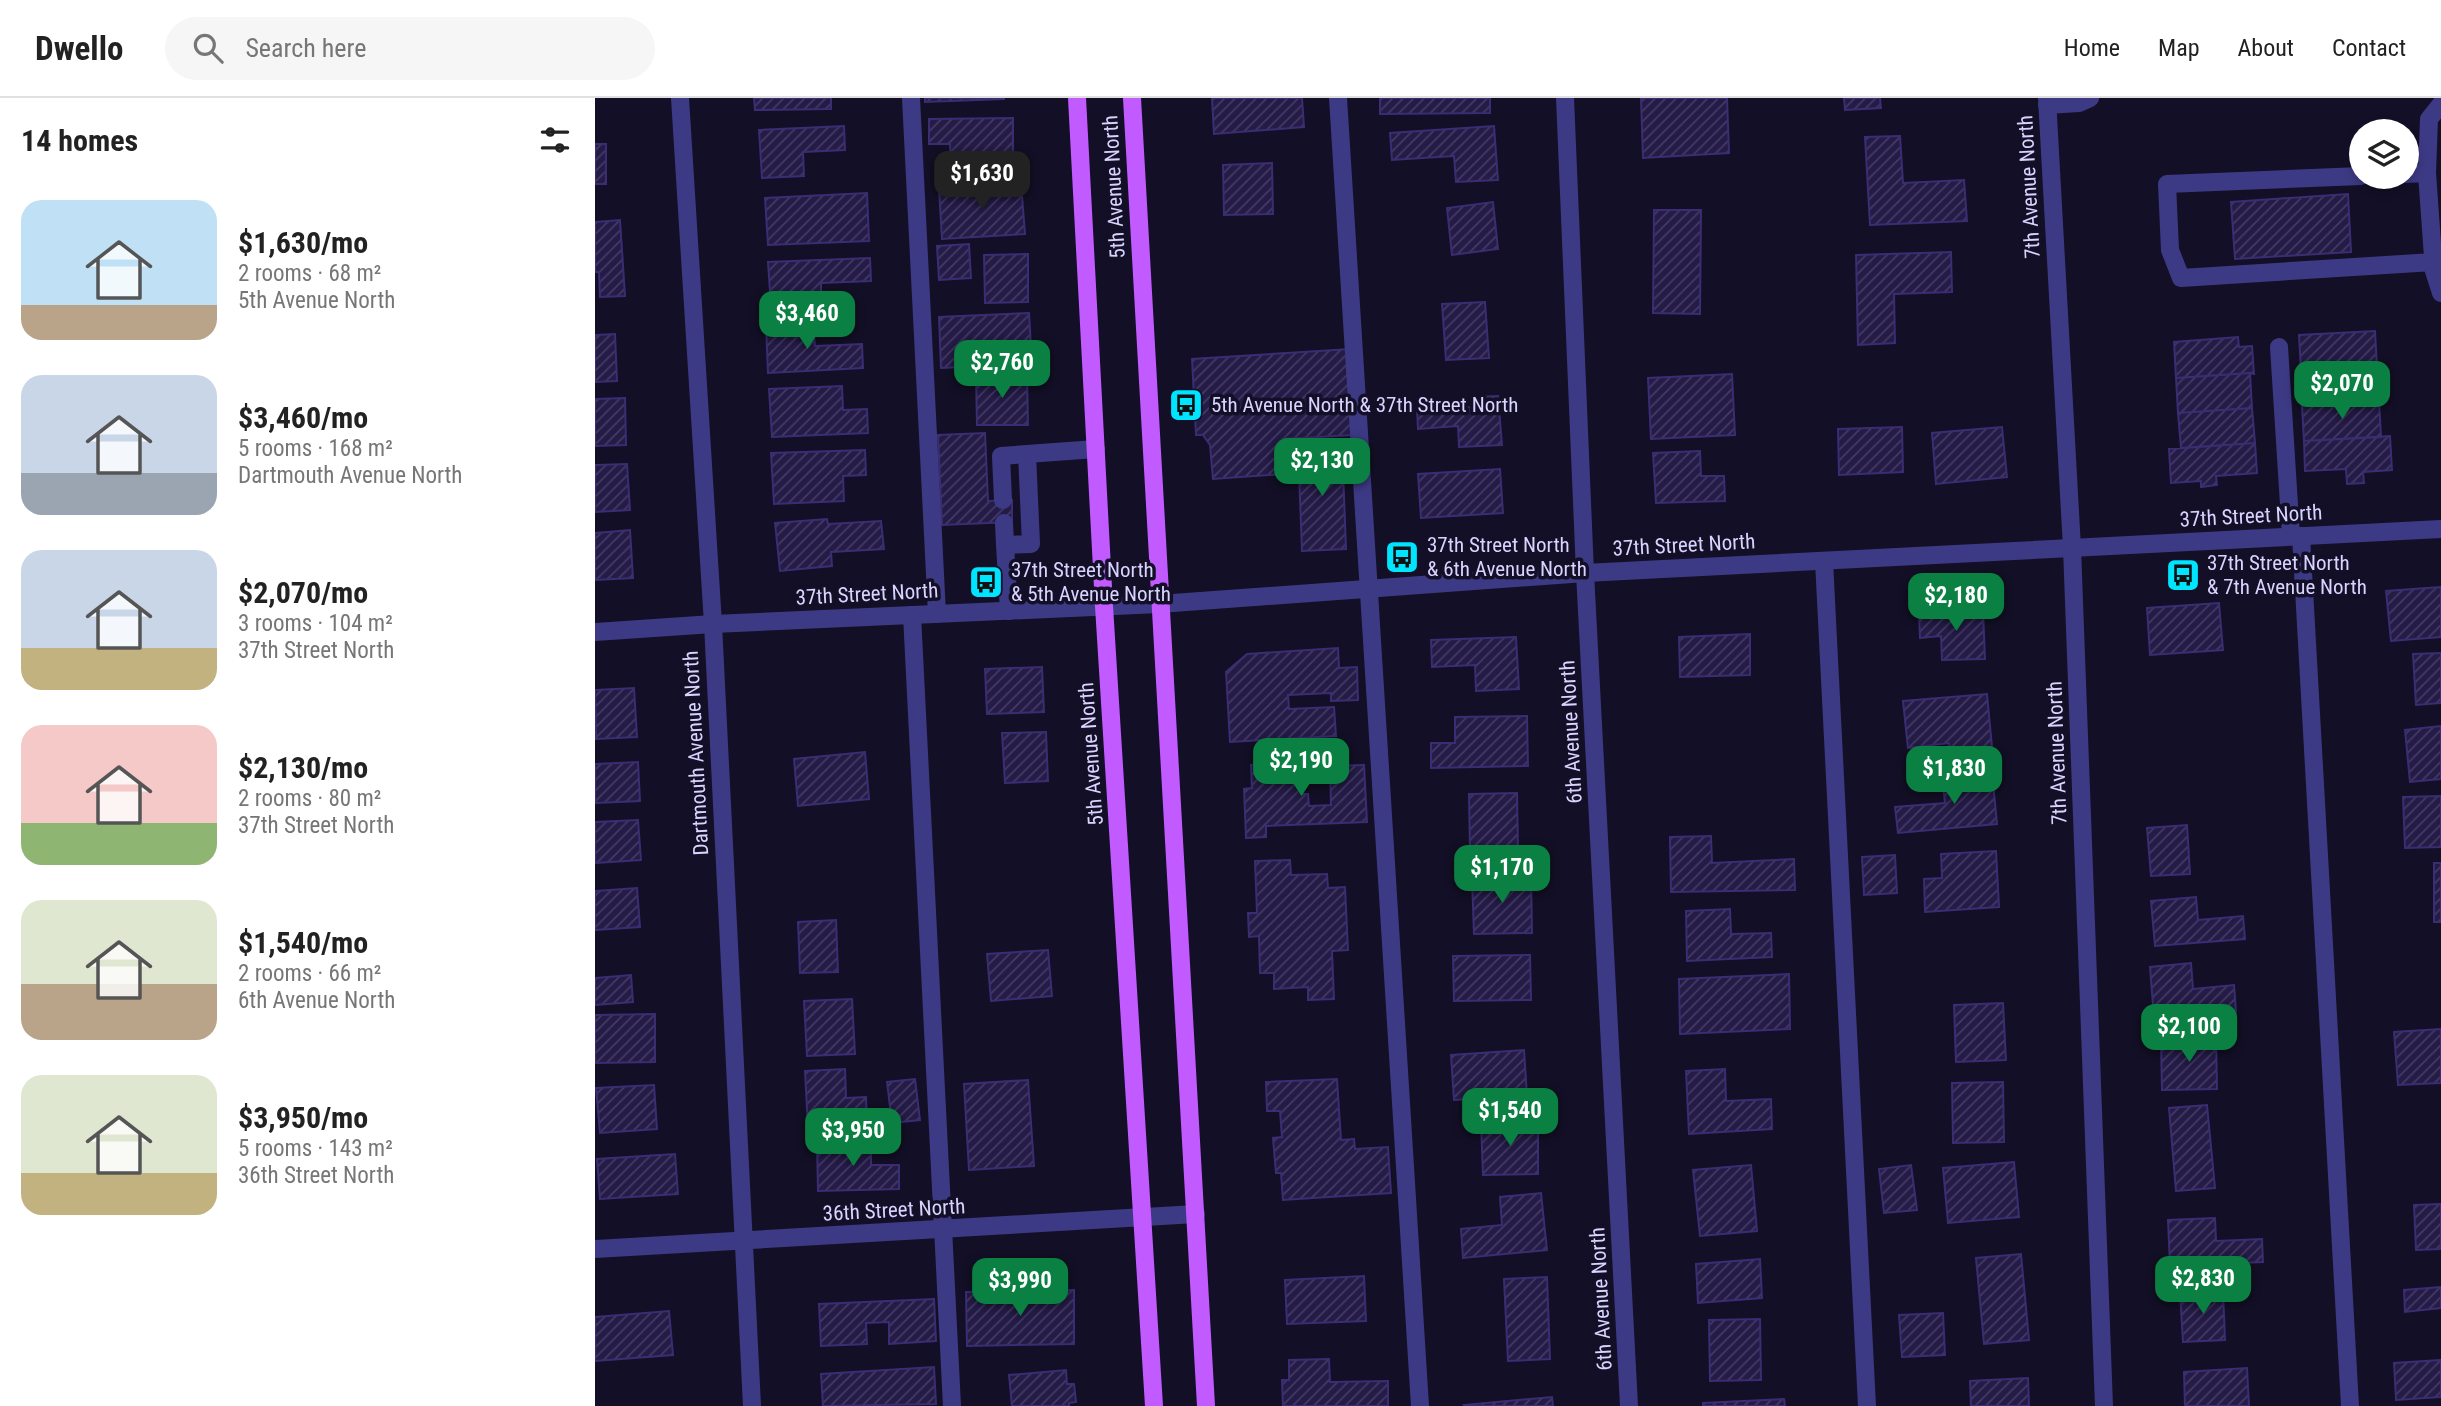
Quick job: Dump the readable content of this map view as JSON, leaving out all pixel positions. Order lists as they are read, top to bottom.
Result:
{
  "streets": {
    "main road": ["5th Avenue North"],
    "street": [
      "7th Avenue North",
      "37th Street North",
      "6th Avenue North",
      "Dartmouth Avenue North",
      "36th Street North"
    ]
  },
  "crossings": [
    ["5th Avenue North", "37th Street North"],
    ["5th Avenue North", "36th Street North"],
    ["7th Avenue North", "37th Street North"],
    ["37th Street North", "6th Avenue North"],
    ["37th Street North", "Dartmouth Avenue North"],
    ["Dartmouth Avenue North", "36th Street North"]
  ],
  "places": {
    "bus stop": [
      "5th Avenue North & 37th Street North",
      "37th Street North & 6th Avenue North",
      "37th Street North & 7th Avenue North",
      "37th Street North & 5th Avenue North"
    ]
  },
  "page": {
    "header": "Dwello",
    "search": "Search here",
    "nav": [
      "Home",
      "Map",
      "About",
      "Contact"
    ],
    "heading": "14 homes",
    "price": [
      "$1,630",
      "$3,460",
      "$2,760",
      "$2,070",
      "$2,130",
      "$2,180",
      "$2,190",
      "$1,830",
      "$1,170",
      "$2,100",
      "$1,540",
      "$3,950",
      "$2,830",
      "$3,990"
    ],
    "list": [
      {
        "name": "$1,630/mo",
        "note": "2 rooms · 68 m² · 5th Avenue North"
      },
      {
        "name": "$3,460/mo",
        "note": "5 rooms · 168 m² · Dartmouth Avenue North"
      },
      {
        "name": "$2,070/mo",
        "note": "3 rooms · 104 m² · 37th Street North"
      },
      {
        "name": "$2,130/mo",
        "note": "2 rooms · 80 m² · 37th Street North"
      },
      {
        "name": "$1,540/mo",
        "note": "2 rooms · 66 m² · 6th Avenue North"
      },
      {
        "name": "$3,950/mo",
        "note": "5 rooms · 143 m² · 36th Street North"
      }
    ]
  }
}
